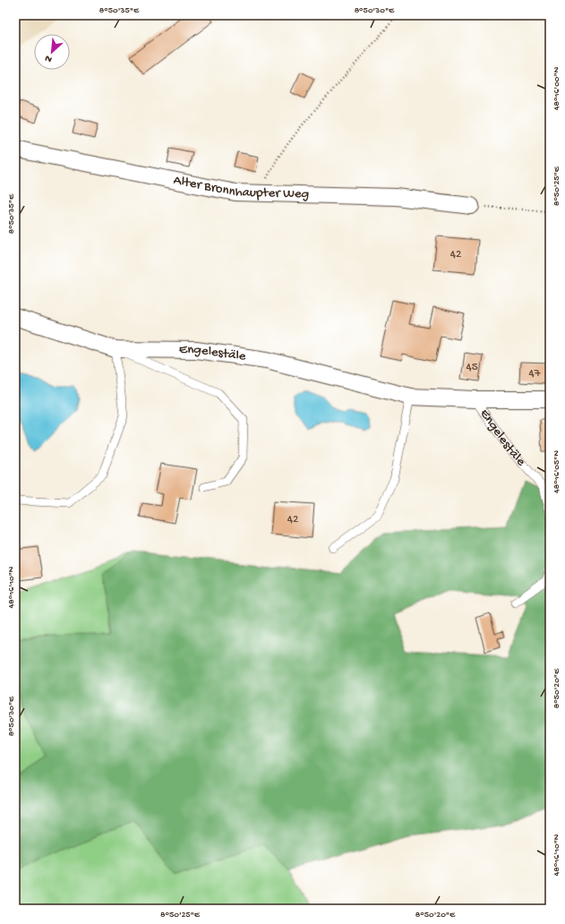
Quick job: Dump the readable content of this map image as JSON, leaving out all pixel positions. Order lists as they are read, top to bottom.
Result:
{
  "streets": {
    "street": ["Alter Bronnhaupter Weg", "Engelestäle"]
  },
  "house_numbers": [
    "42",
    "45",
    "47",
    "42"
  ],
  "north": "bottom left",
  "coordinates": [
    "8°50'35\"E",
    "8°50'30\"E",
    "48°16'00\"N",
    "8°50'25\"E",
    "48°16'05\"N",
    "48°16'10\"N",
    "8°50'20\"E"
  ]
}
